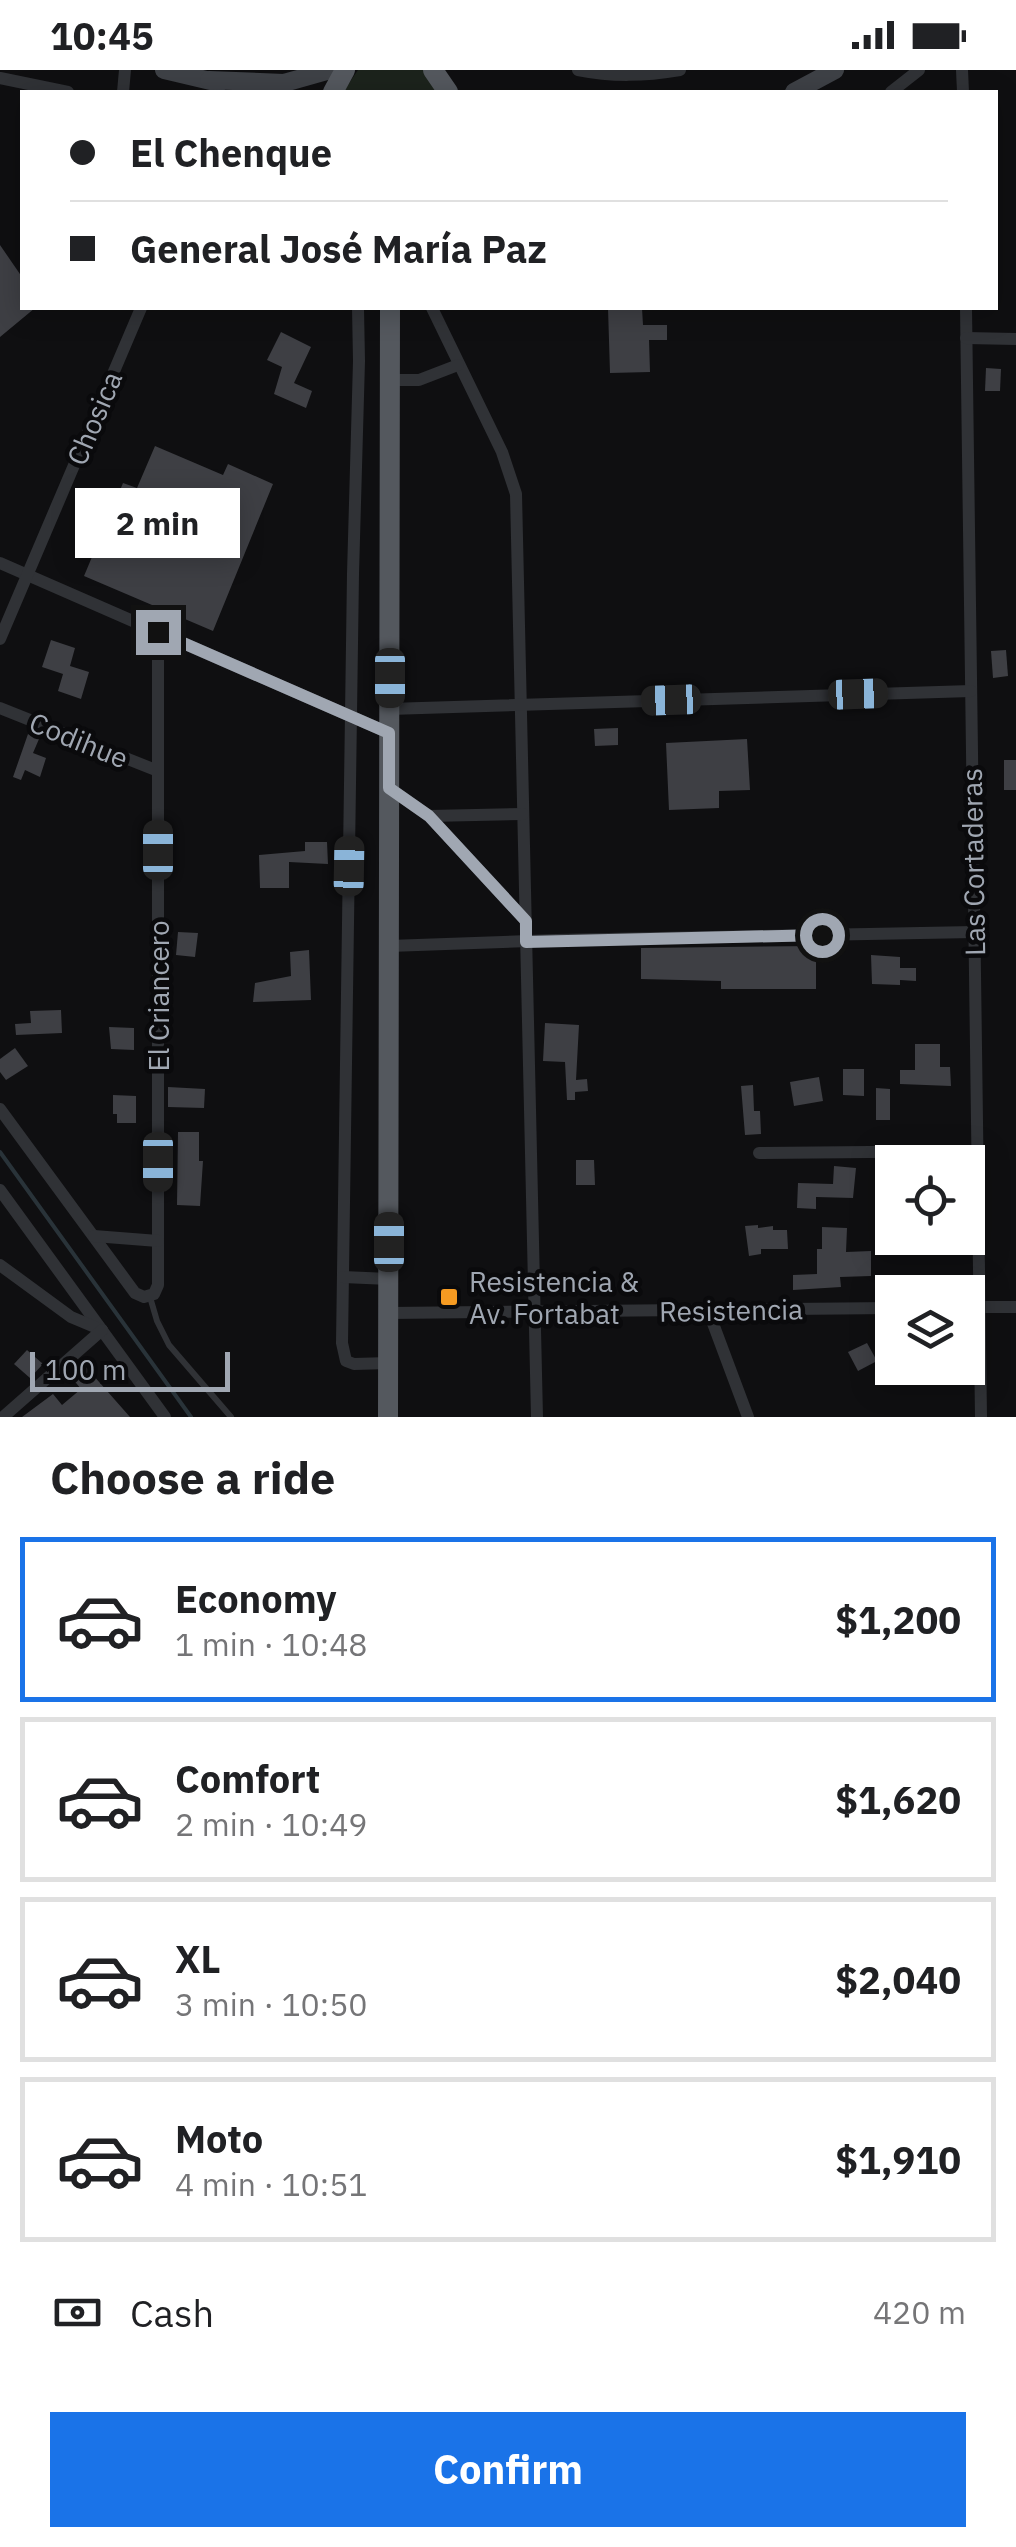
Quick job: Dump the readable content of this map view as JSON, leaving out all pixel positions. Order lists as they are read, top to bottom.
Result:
{
  "streets": {
    "street": [
      "Chosica",
      "Codihue",
      "Las Cortaderas",
      "El Criancero",
      "Resistencia"
    ]
  },
  "crossings": [
    ["Codihue", "El Criancero"]
  ],
  "places": {
    "transit": ["Resistencia & Av. Fortabat"]
  },
  "scale_bar": "100 m",
  "page": {
    "status": "10:45",
    "banner": ["El Chenque", "General José María Paz"],
    "bubble": "2 min",
    "scale": "100 m",
    "heading": "Choose a ride",
    "list": [
      {
        "name": "Economy",
        "note": "1 min · 10:48",
        "value": "$1,200"
      },
      {
        "name": "Comfort",
        "note": "2 min · 10:49",
        "value": "$1,620"
      },
      {
        "name": "XL",
        "note": "3 min · 10:50",
        "value": "$2,040"
      },
      {
        "name": "Moto",
        "note": "4 min · 10:51",
        "value": "$1,910"
      }
    ],
    "pay": ["Cash", "420 m"],
    "buttons": "Confirm"
  }
}
